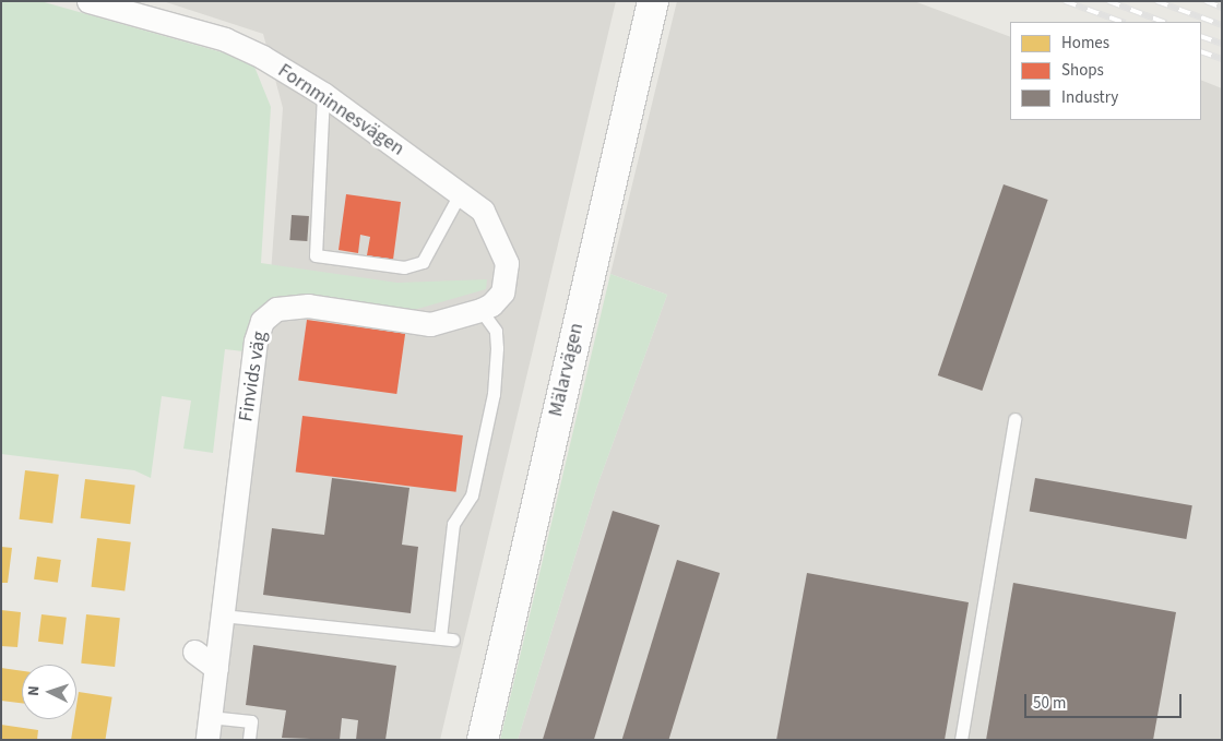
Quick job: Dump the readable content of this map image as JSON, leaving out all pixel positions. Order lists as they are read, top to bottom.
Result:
{
  "streets": {
    "main road": ["Mälarvägen"],
    "street": ["Fornminnesvägen", "Finvids väg"]
  },
  "crossings": [
    ["Fornminnesvägen", "Finvids väg"]
  ],
  "legend": ["Homes", "Shops", "Industry"],
  "scale_bar": "50 m",
  "north": "left"
}
